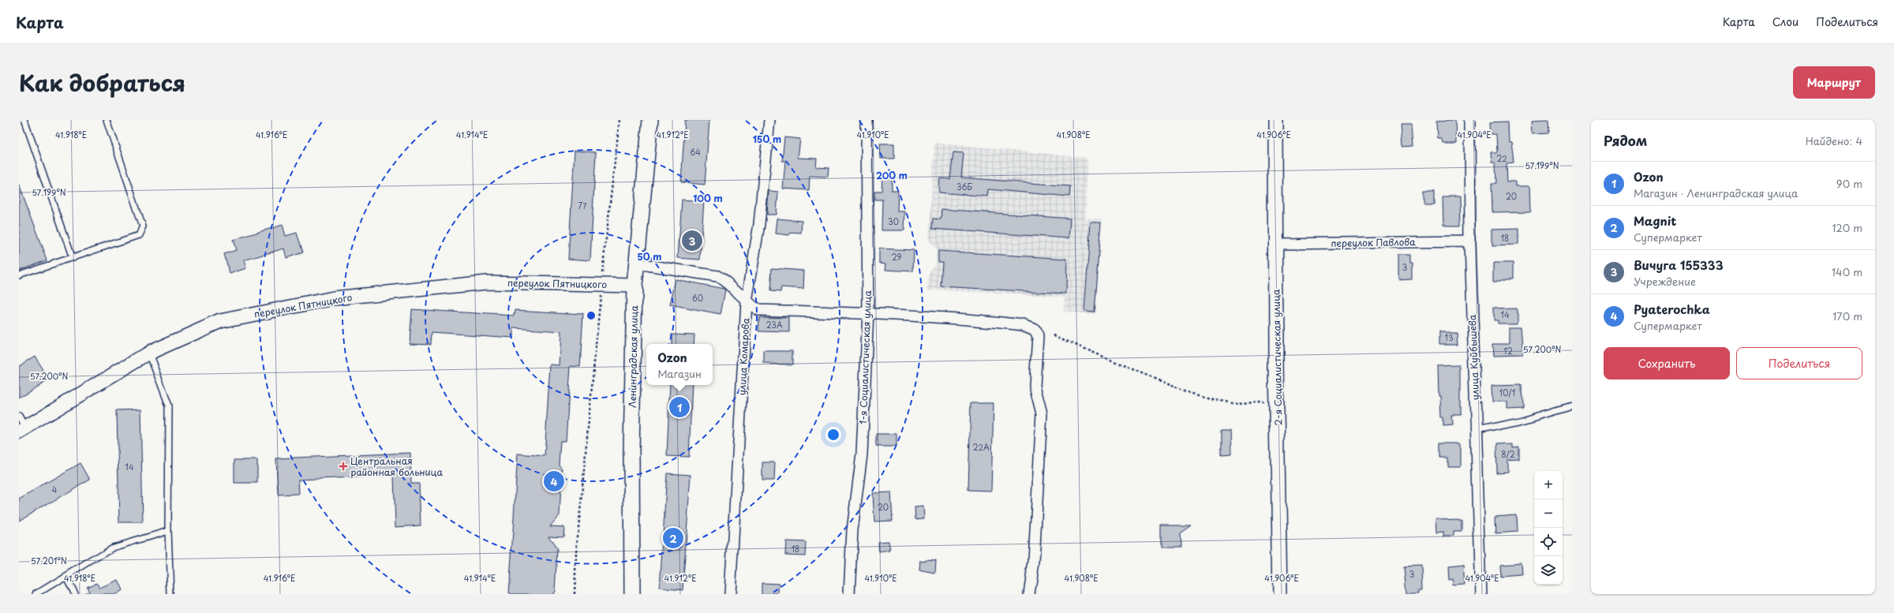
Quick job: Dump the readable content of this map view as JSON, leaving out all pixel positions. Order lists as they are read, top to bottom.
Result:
{
  "streets": {
    "main road": ["Ленинградская улица"],
    "street": [
      "переулок Павлова",
      "переулок Пятницкого",
      "улица Комарова",
      "1-я Социалистическая улица",
      "2-я Социалистическая улица",
      "улица Куйбышева"
    ]
  },
  "crossings": [
    ["переулок Павлова", "2-я Социалистическая улица"],
    ["переулок Павлова", "улица Куйбышева"],
    ["переулок Пятницкого", "Ленинградская улица"]
  ],
  "places": {
    "health": ["Центральная районная больница"]
  },
  "house_numbers": [
    "64",
    "22",
    "36Б",
    "20",
    "77",
    "30",
    "18",
    "29",
    "3",
    "60",
    "14",
    "23А",
    "13",
    "12",
    "10/1",
    "22А",
    "8/2",
    "14",
    "4",
    "20",
    "18",
    "3"
  ],
  "page": {
    "header": "Карта",
    "nav": ["Карта", "Слои", "Поделиться"],
    "title": "Как добраться",
    "buttons": [
      "Маршрут",
      ["Сохранить", "Поделиться"]
    ],
    "heading": ["Рядом", "Найдено: 4"],
    "list": [
      {
        "mark": "1",
        "name": "Ozon",
        "note": "Магазин · Ленинградская улица",
        "value": "90 m"
      },
      {
        "mark": "2",
        "name": "Magnit",
        "note": "Супермаркет",
        "value": "120 m"
      },
      {
        "mark": "3",
        "name": "Вичуга 155333",
        "note": "Учреждение",
        "value": "140 m"
      },
      {
        "mark": "4",
        "name": "Pyaterochka",
        "note": "Супермаркет",
        "value": "170 m"
      }
    ],
    "pins": [
      "3",
      "1",
      "4",
      "2"
    ],
    "popup": ["Ozon", "Магазин"],
    "map_buttons": ["+", "−"]
  },
  "coordinates": [
    "41.918°E",
    "41.916°E",
    "41.914°E",
    "41.912°E",
    "41.910°E",
    "41.908°E",
    "41.906°E",
    "41.904°E",
    "57.199°N",
    "57.200°N",
    "57.201°N"
  ],
  "rings": [
    "150 m",
    "200 m",
    "100 m",
    "50 m"
  ]
}
